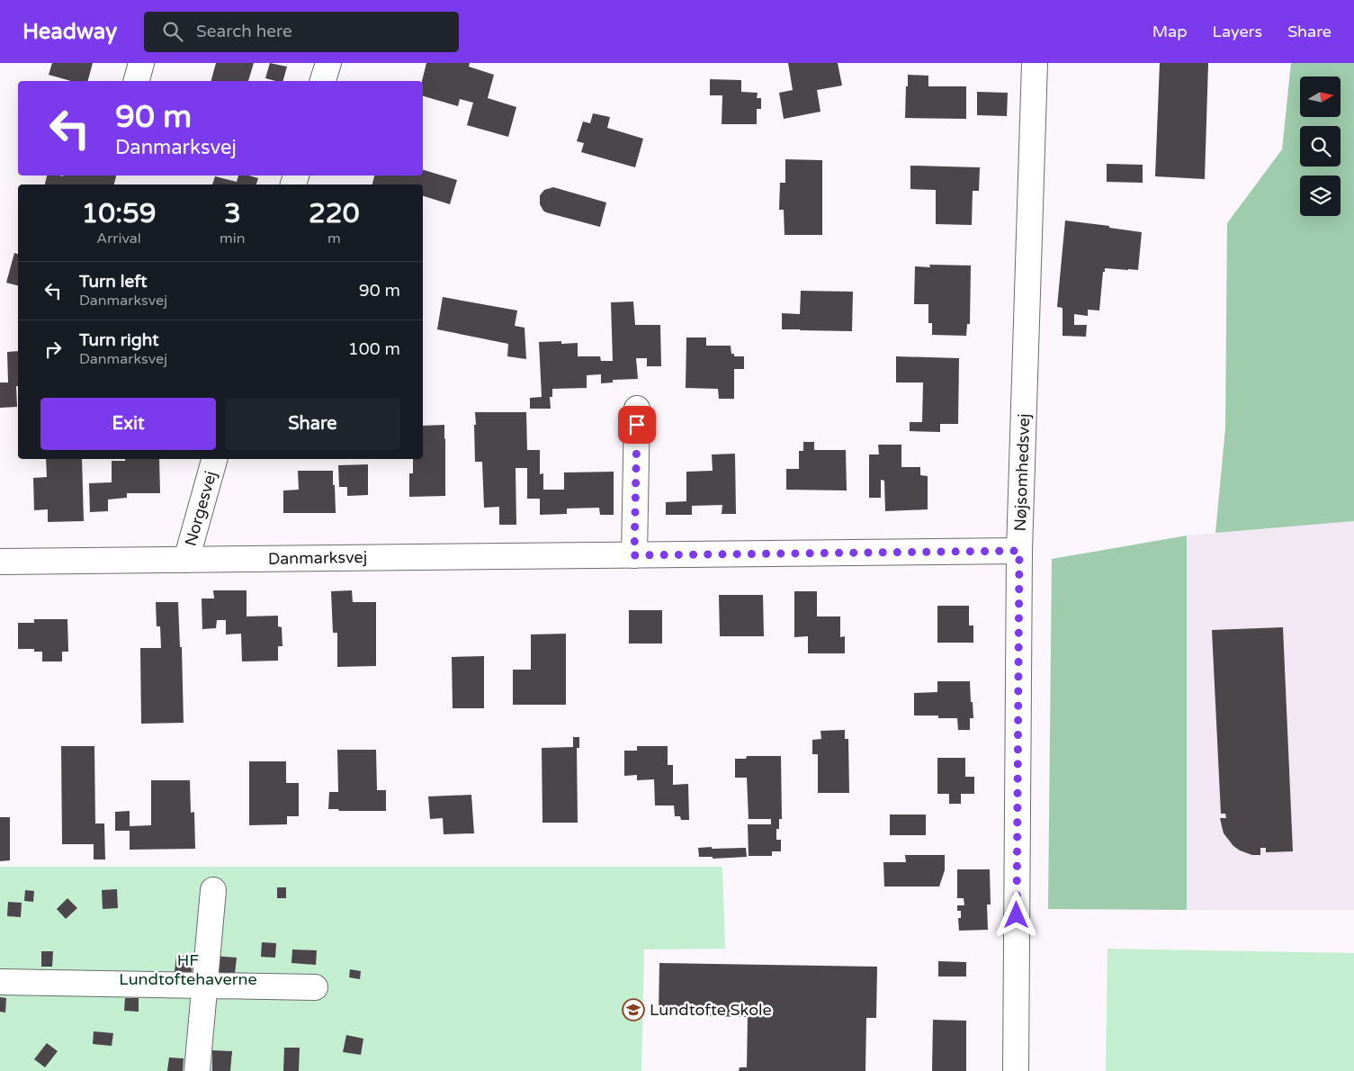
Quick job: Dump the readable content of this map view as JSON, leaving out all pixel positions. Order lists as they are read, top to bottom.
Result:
{
  "streets": {
    "street": ["Nøjsomhedsvej", "Norgesvej", "Danmarksvej"]
  },
  "crossings": [
    ["Nøjsomhedsvej", "Danmarksvej"],
    ["Norgesvej", "Danmarksvej"]
  ],
  "parks": ["HF Lundtoftehaverne"],
  "places": {
    "school or university": ["Lundtofte Skole"]
  },
  "north": "right",
  "page": {
    "header": "Headway",
    "search": "Search here",
    "nav": ["Map", "Layers", "Share"],
    "turn": ["90 m", "Danmarksvej"],
    "eta": [
      "10:59",
      "Arrival",
      "3",
      "min",
      "220",
      "m"
    ],
    "list": [
      {
        "name": "Turn left",
        "note": "Danmarksvej",
        "value": "90 m"
      },
      {
        "name": "Turn right",
        "note": "Danmarksvej",
        "value": "100 m"
      }
    ],
    "buttons": ["Exit", "Share"]
  }
}
